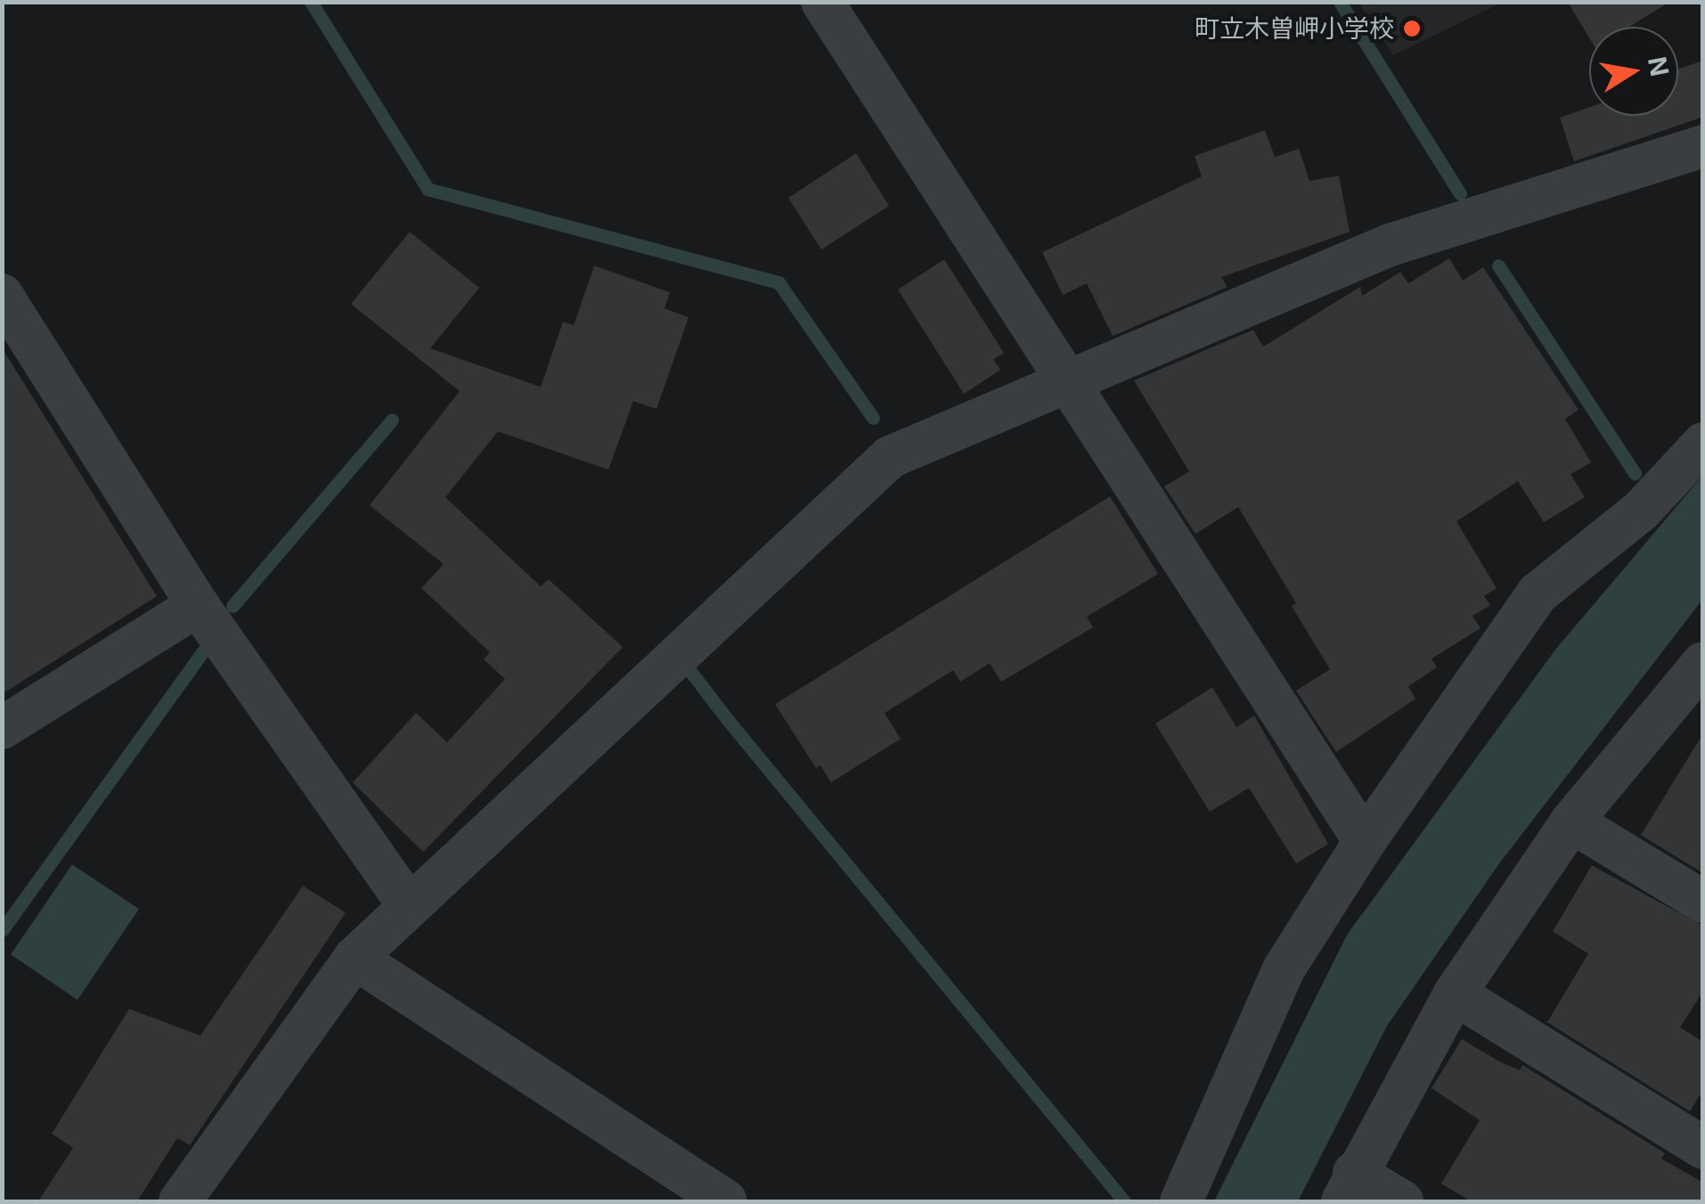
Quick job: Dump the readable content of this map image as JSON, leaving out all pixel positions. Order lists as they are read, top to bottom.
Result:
{
  "places": ["町立木曽岬小学校"],
  "north": "right"
}
